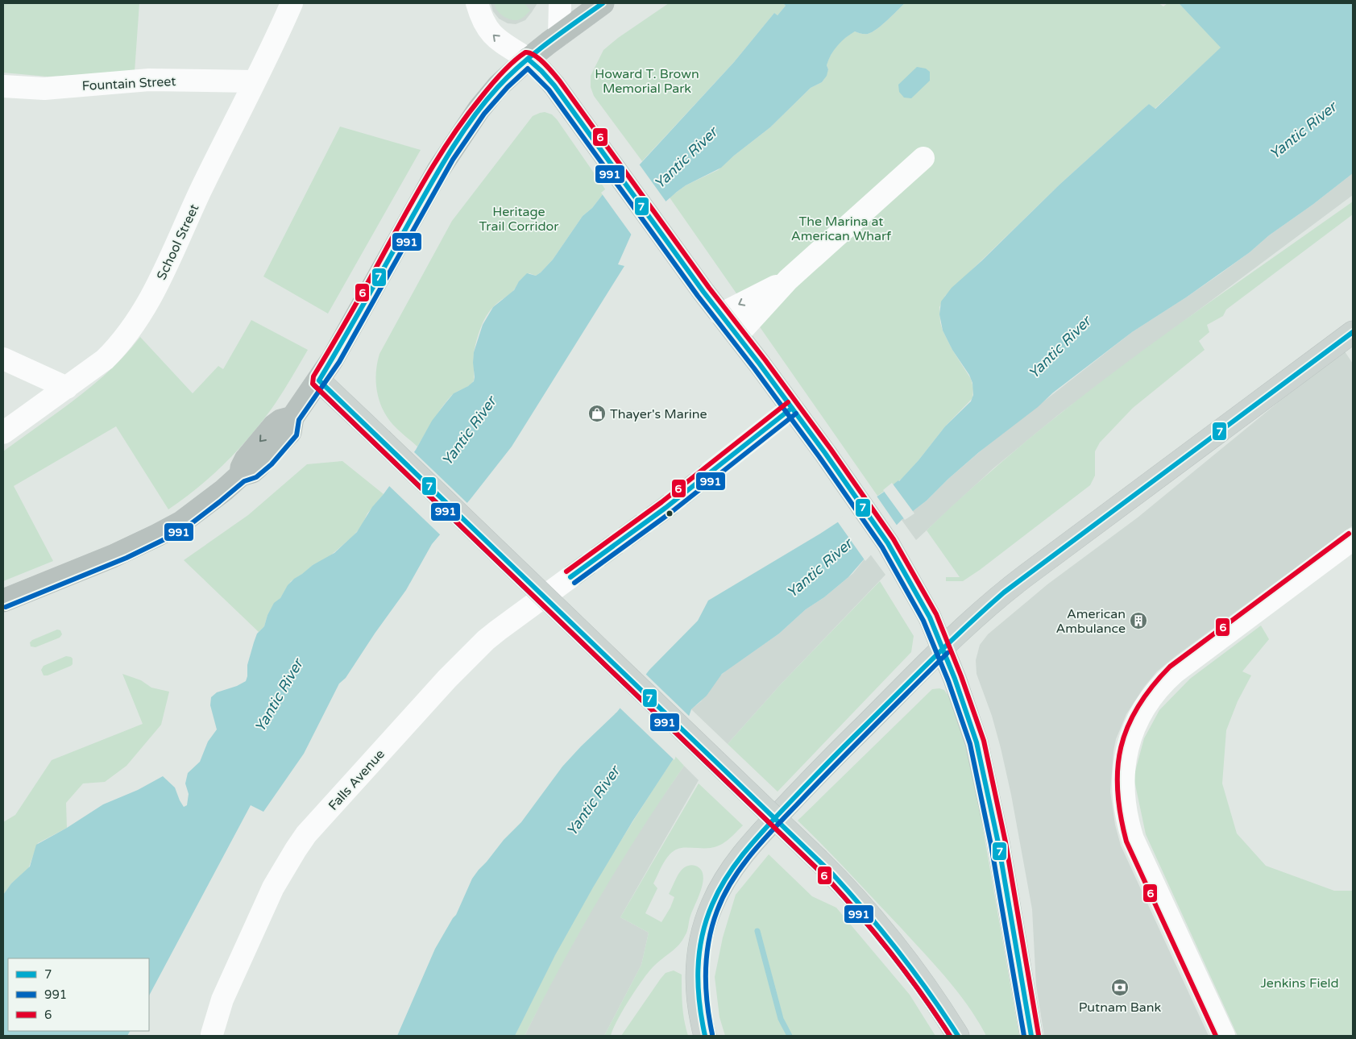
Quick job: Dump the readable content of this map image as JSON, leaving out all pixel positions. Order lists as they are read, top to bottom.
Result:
{
  "streets": {
    "street": ["Fountain Street", "School Street", "Falls Avenue"]
  },
  "crossings": [
    ["Fountain Street", "School Street"]
  ],
  "water": ["Yantic River"],
  "parks": [
    "Howard T. Brown Memorial Park",
    "Heritage Trail Corridor",
    "The Marina at American Wharf",
    "Jenkins Field"
  ],
  "places": {
    "shop": ["Thayer's Marine"],
    "building": ["American Ambulance"],
    "bank": ["Putnam Bank"]
  },
  "lines": ["transit line 7", "transit line 6", "transit line 991"],
  "legend": ["7", "991", "6"]
}
